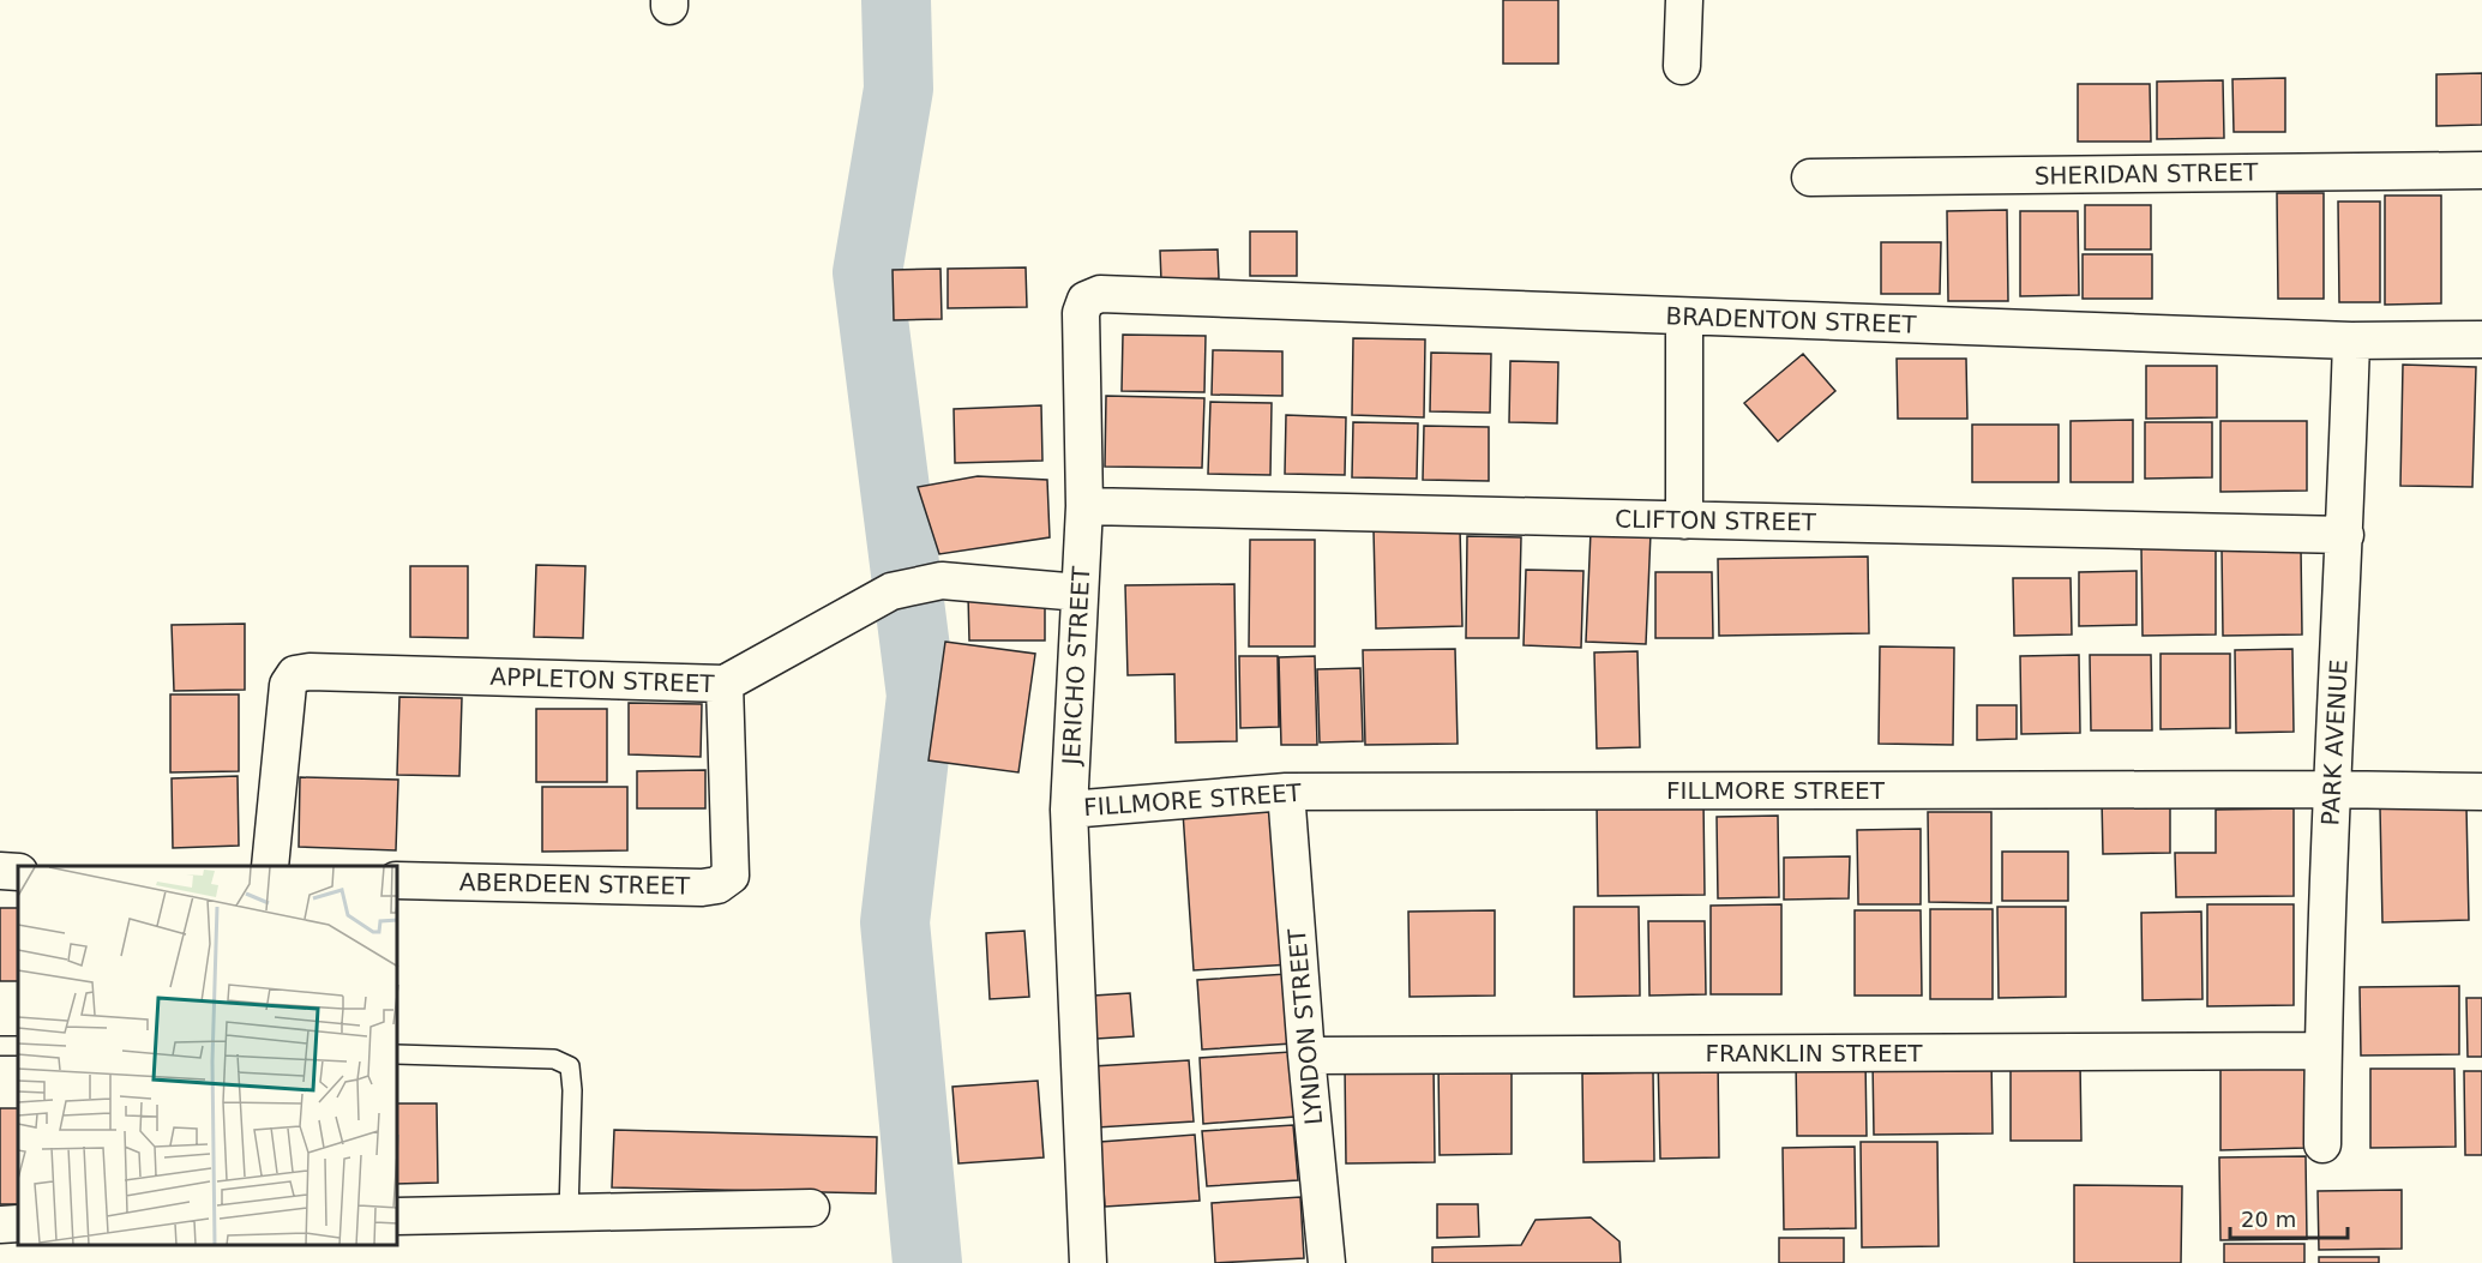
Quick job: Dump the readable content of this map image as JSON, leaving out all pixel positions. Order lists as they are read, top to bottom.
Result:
{
  "streets": {
    "street": [
      "SHERIDAN STREET",
      "BRADENTON STREET",
      "CLIFTON STREET",
      "JERICHO STREET",
      "APPLETON STREET",
      "PARK AVENUE",
      "FILLMORE STREET",
      "ABERDEEN STREET",
      "LYNDON STREET",
      "FRANKLIN STREET"
    ]
  },
  "crossings": [
    ["BRADENTON STREET", "JERICHO STREET"],
    ["BRADENTON STREET", "PARK AVENUE"],
    ["CLIFTON STREET", "JERICHO STREET"],
    ["CLIFTON STREET", "PARK AVENUE"],
    ["JERICHO STREET", "APPLETON STREET"],
    ["JERICHO STREET", "FILLMORE STREET"],
    ["APPLETON STREET", "ABERDEEN STREET"],
    ["PARK AVENUE", "FILLMORE STREET"],
    ["PARK AVENUE", "FRANKLIN STREET"],
    ["FILLMORE STREET", "LYNDON STREET"],
    ["LYNDON STREET", "FRANKLIN STREET"]
  ],
  "scale_bar": "20 m"
}
